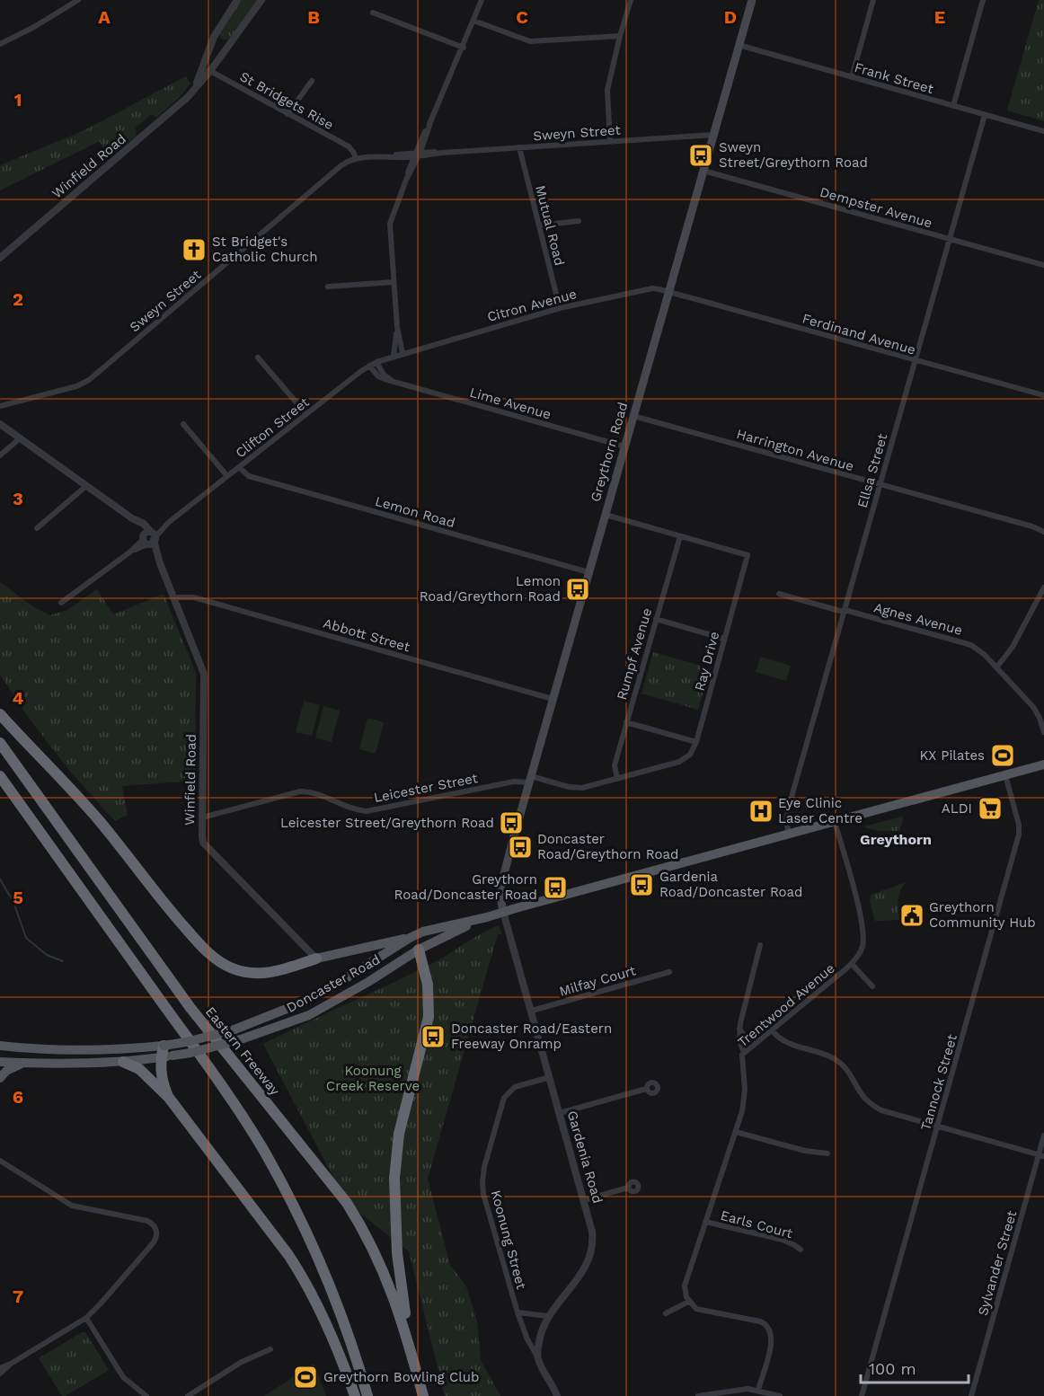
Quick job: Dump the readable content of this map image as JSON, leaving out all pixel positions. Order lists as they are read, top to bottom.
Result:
{
  "streets": {
    "highway": ["Eastern Freeway"],
    "main road": ["Greythorn Road", "Doncaster Road"],
    "street": [
      "Frank Street",
      "St Bridgets Rise",
      "Sweyn Street",
      "Winfield Road",
      "Dempster Avenue",
      "Mutual Road",
      "Citron Avenue",
      "Ferdinand Avenue",
      "Lime Avenue",
      "Clifton Street",
      "Harrington Avenue",
      "Ellsa Street",
      "Lemon Road",
      "Agnes Avenue",
      "Abbott Street",
      "Rumpf Avenue",
      "Ray Drive",
      "Leicester Street",
      "Milfay Court",
      "Trentwood Avenue",
      "Tannock Street",
      "Gardenia Road",
      "Earls Court",
      "Koonung Street",
      "Sylvander Street"
    ]
  },
  "crossings": [
    ["Frank Street", "Greythorn Road"],
    ["Frank Street", "Ellsa Street"],
    ["St Bridgets Rise", "Sweyn Street"],
    ["St Bridgets Rise", "Winfield Road"],
    ["Sweyn Street", "Mutual Road"],
    ["Sweyn Street", "Greythorn Road"],
    ["Winfield Road", "Clifton Street"],
    ["Winfield Road", "Abbott Street"],
    ["Winfield Road", "Leicester Street"],
    ["Winfield Road", "Doncaster Road"],
    ["Dempster Avenue", "Greythorn Road"],
    ["Dempster Avenue", "Ellsa Street"],
    ["Mutual Road", "Citron Avenue"],
    ["Citron Avenue", "Ferdinand Avenue"],
    ["Citron Avenue", "Clifton Street"],
    ["Citron Avenue", "Greythorn Road"],
    ["Ferdinand Avenue", "Greythorn Road"],
    ["Ferdinand Avenue", "Ellsa Street"],
    ["Lime Avenue", "Clifton Street"],
    ["Lime Avenue", "Greythorn Road"],
    ["Clifton Street", "Lemon Road"],
    ["Harrington Avenue", "Greythorn Road"],
    ["Harrington Avenue", "Ellsa Street"],
    ["Greythorn Road", "Lemon Road"],
    ["Greythorn Road", "Abbott Street"],
    ["Greythorn Road", "Ray Drive"],
    ["Greythorn Road", "Leicester Street"],
    ["Greythorn Road", "Doncaster Road"],
    ["Greythorn Road", "Gardenia Road"],
    ["Ellsa Street", "Agnes Avenue"],
    ["Ellsa Street", "Doncaster Road"],
    ["Rumpf Avenue", "Ray Drive"],
    ["Ray Drive", "Leicester Street"],
    ["Milfay Court", "Gardenia Road"],
    ["Doncaster Road", "Trentwood Avenue"],
    ["Doncaster Road", "Tannock Street"],
    ["Doncaster Road", "Gardenia Road"],
    ["Trentwood Avenue", "Earls Court"],
    ["Gardenia Road", "Koonung Street"]
  ],
  "districts": ["Greythorn"],
  "parks": ["Koonung Creek Reserve"],
  "places": {
    "bus stop": [
      "Sweyn Street/Greythorn Road",
      "Lemon Road/Greythorn Road",
      "Leicester Street/Greythorn Road",
      "Doncaster Road/Greythorn Road",
      "Gardenia Road/Doncaster Road",
      "Greythorn Road/Doncaster Road",
      "Doncaster Road/Eastern Freeway Onramp"
    ],
    "church": ["St Bridget's Catholic Church"],
    "sports": ["KX Pilates", "Greythorn Bowling Club"],
    "supermarket": ["ALDI"],
    "hospital": ["Eye Clinic Laser Centre"],
    "public building": ["Greythorn Community Hub"]
  },
  "scale_bar": "100 m",
  "grid": {
    "columns": [
      "A",
      "B",
      "C",
      "D",
      "E"
    ],
    "rows": [
      "1",
      "2",
      "3",
      "4",
      "5",
      "6",
      "7"
    ]
  }
}
